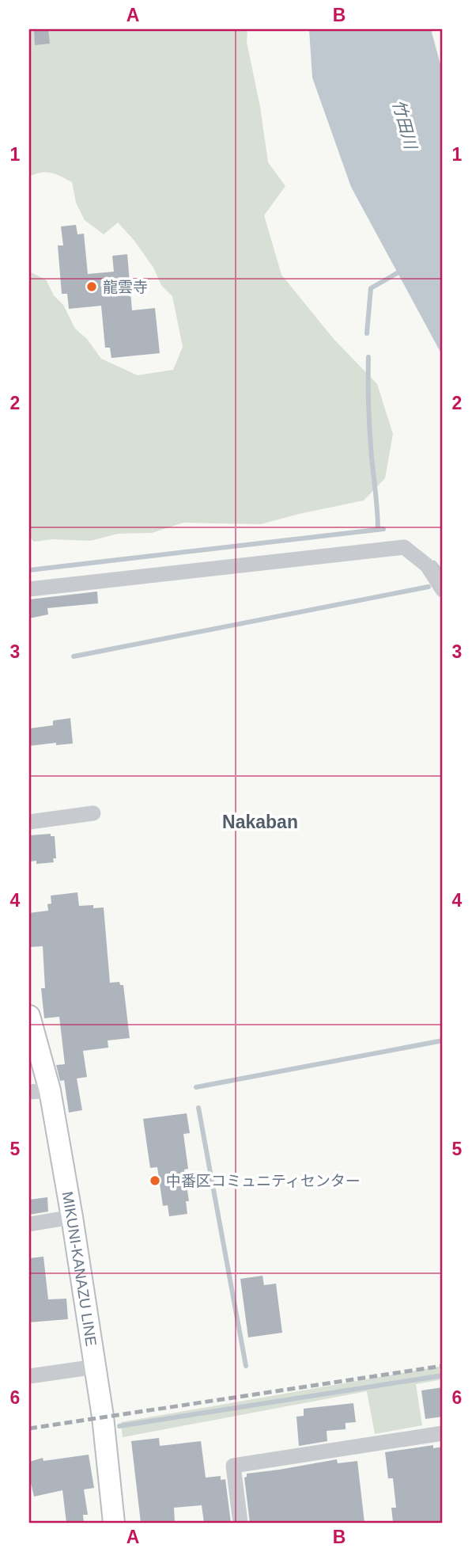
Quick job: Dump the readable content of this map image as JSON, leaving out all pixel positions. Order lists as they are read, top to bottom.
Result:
{
  "streets": {
    "main road": ["MIKUNI-KANAZU LINE"]
  },
  "districts": ["Nakaban"],
  "water": ["竹田川"],
  "places": ["龍雲寺", "中番区コミュニティセンター"],
  "grid": {
    "columns": ["A", "B"],
    "rows": [
      "1",
      "2",
      "3",
      "4",
      "5",
      "6"
    ]
  }
}
